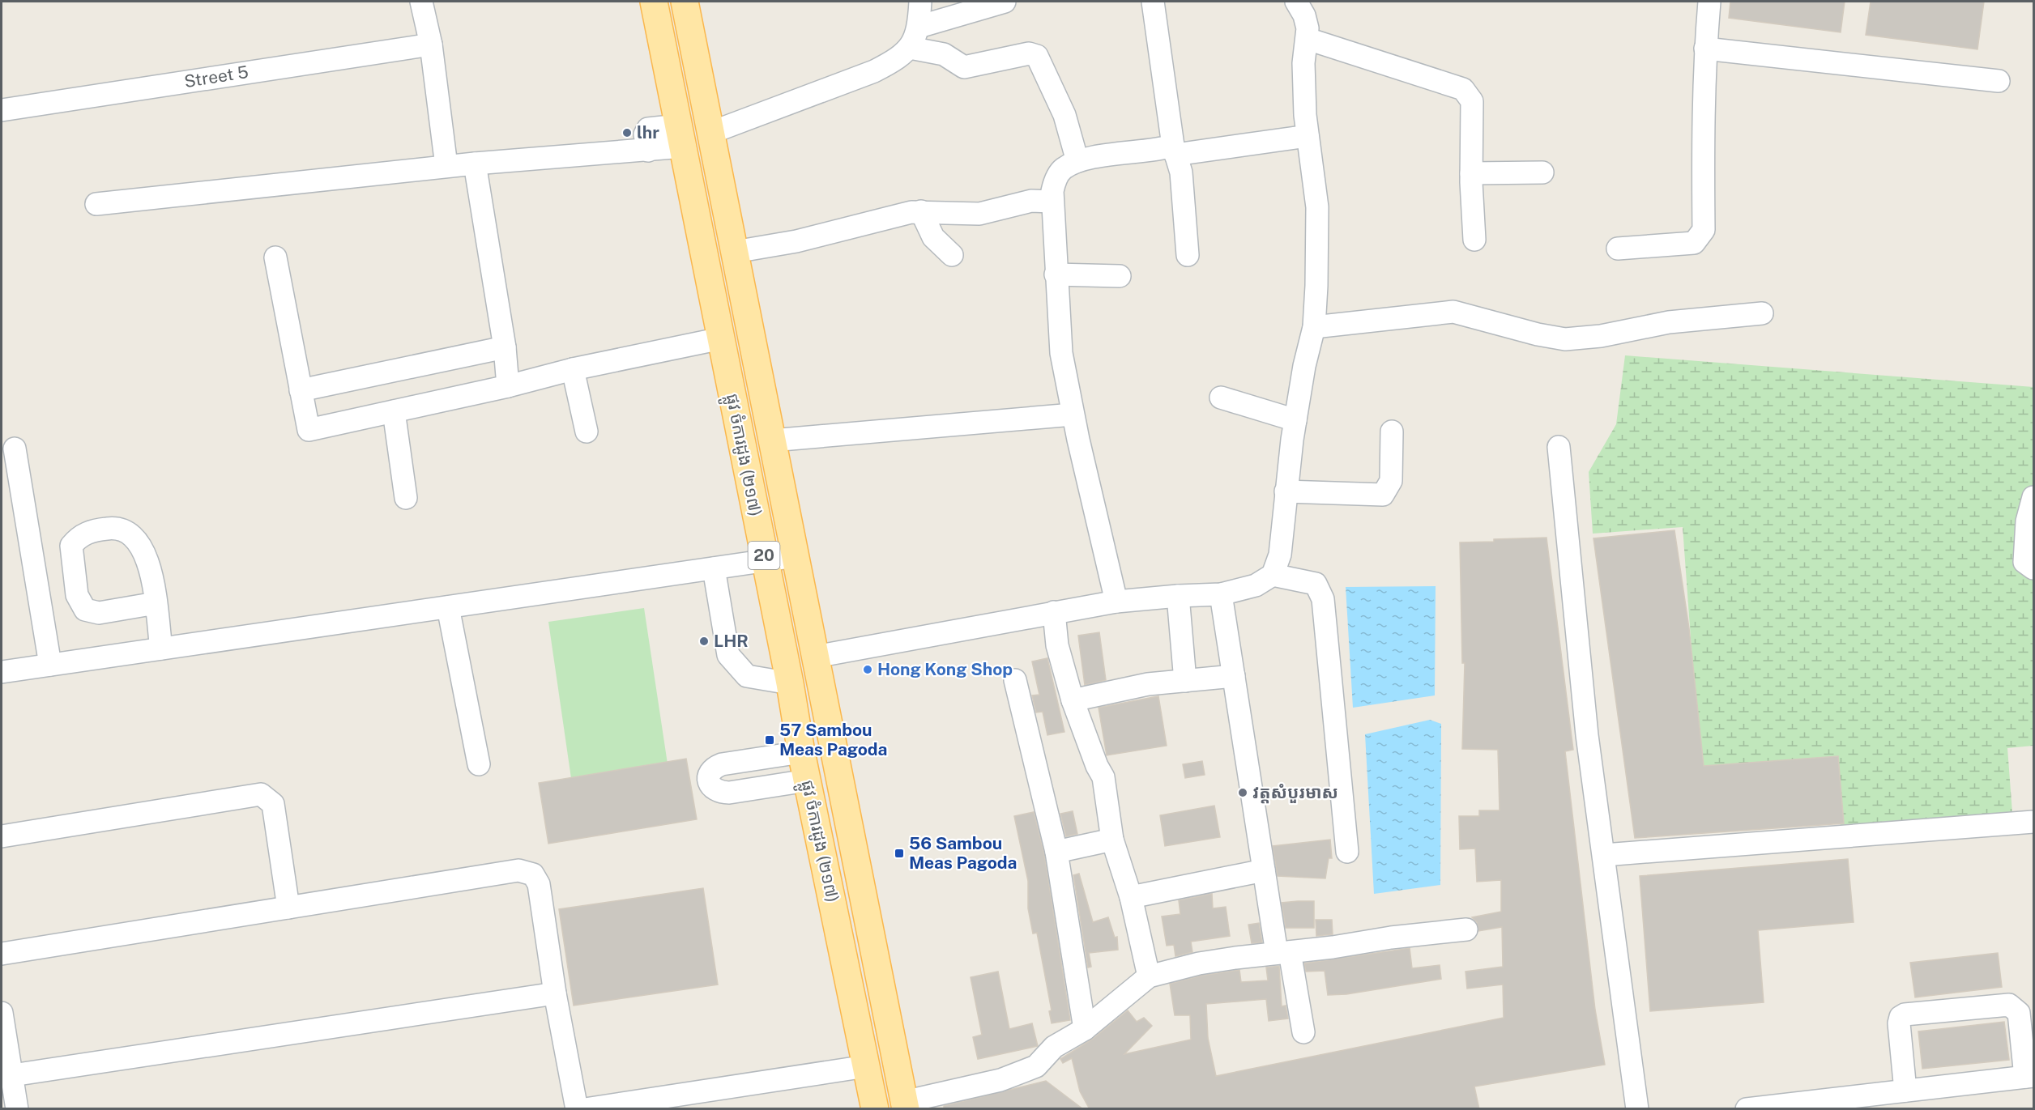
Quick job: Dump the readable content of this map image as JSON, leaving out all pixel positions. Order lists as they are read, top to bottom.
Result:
{
  "streets": {
    "main road": ["ផ្លូវ ចំការដូង (២១៧)", "20"],
    "street": ["Street 5"]
  },
  "places": {
    "other": [
      "lhr",
      "LHR",
      "Hong Kong Shop",
      "វត្តសំបួរមាស"
    ],
    "transit": ["57 Sambou Meas Pagoda", "56 Sambou Meas Pagoda"]
  }
}
